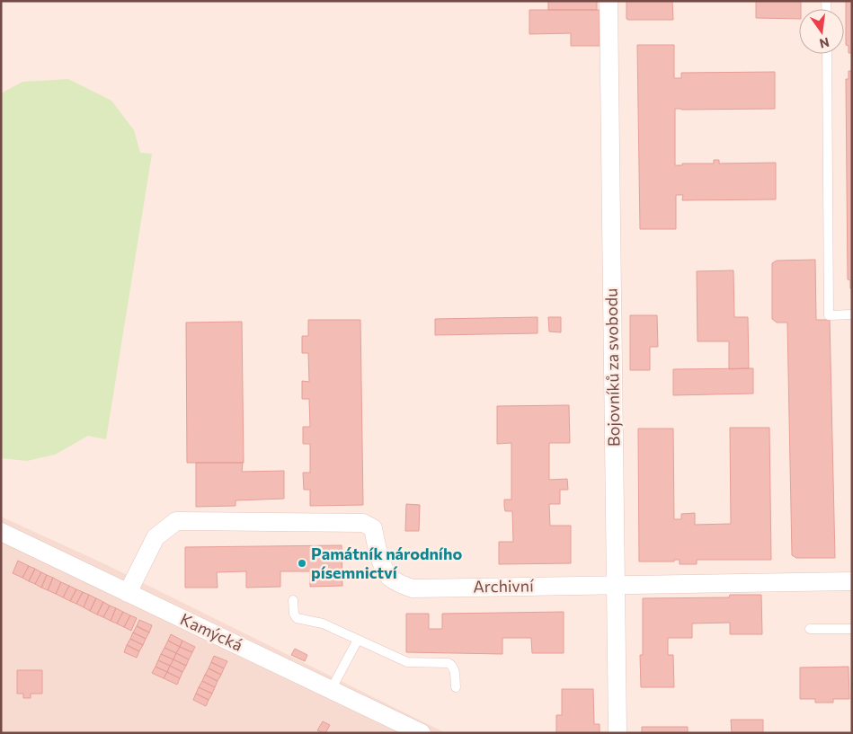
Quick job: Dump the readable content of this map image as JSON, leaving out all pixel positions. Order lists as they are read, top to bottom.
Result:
{
  "streets": {
    "street": ["Bojovníků za svobodu", "Archivní", "Kamýcká"]
  },
  "crossings": [
    ["Bojovníků za svobodu", "Archivní"],
    ["Archivní", "Kamýcká"]
  ],
  "places": ["Památník národního písemnictví"],
  "north": "bottom"
}
